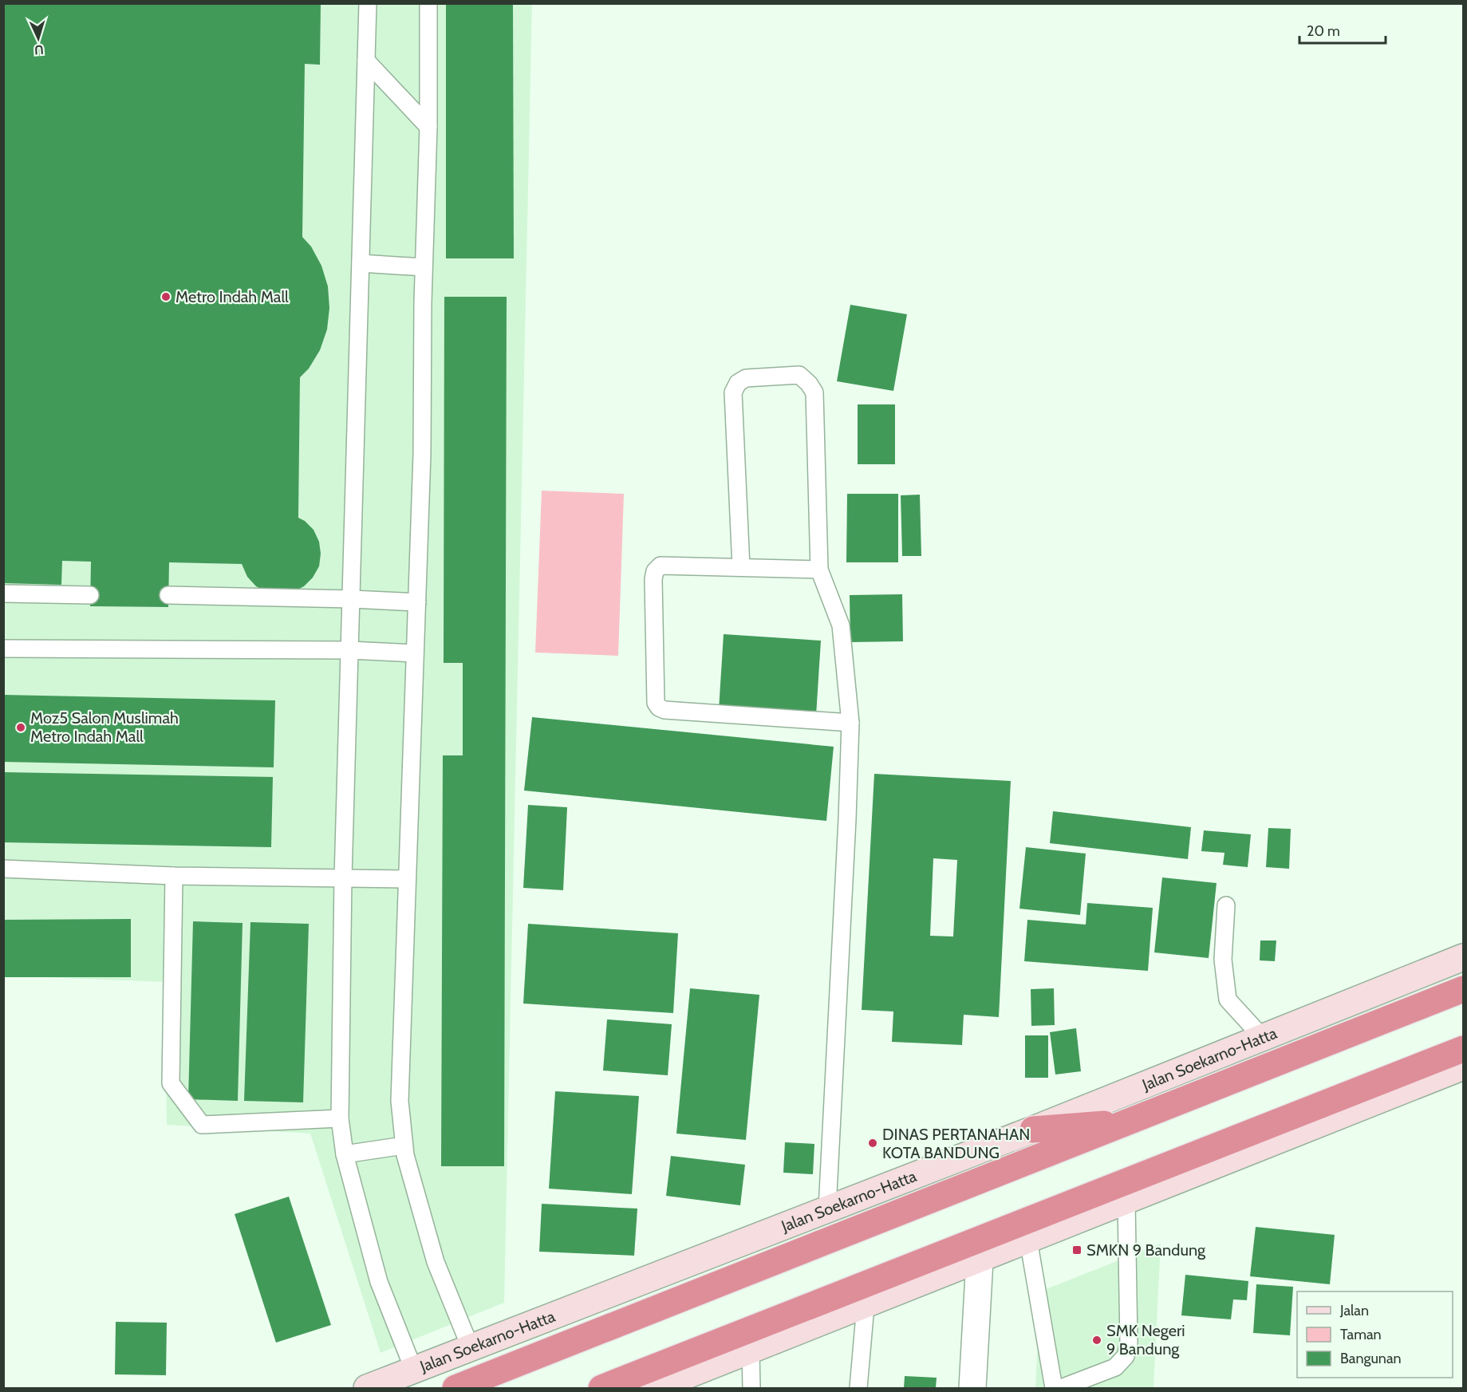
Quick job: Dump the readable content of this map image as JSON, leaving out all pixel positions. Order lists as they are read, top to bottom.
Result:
{
  "streets": {
    "highway": ["Jalan Soekarno-Hatta"]
  },
  "places": {
    "other": [
      "Metro Indah Mall",
      "Moz5 Salon Muslimah Metro Indah Mall",
      "DINAS PERTANAHAN KOTA BANDUNG",
      "SMK Negeri 9 Bandung"
    ],
    "transit": ["SMKN 9 Bandung"]
  },
  "legend": ["Jalan", "Taman", "Bangunan"],
  "scale_bar": "20 m",
  "north": "bottom"
}
